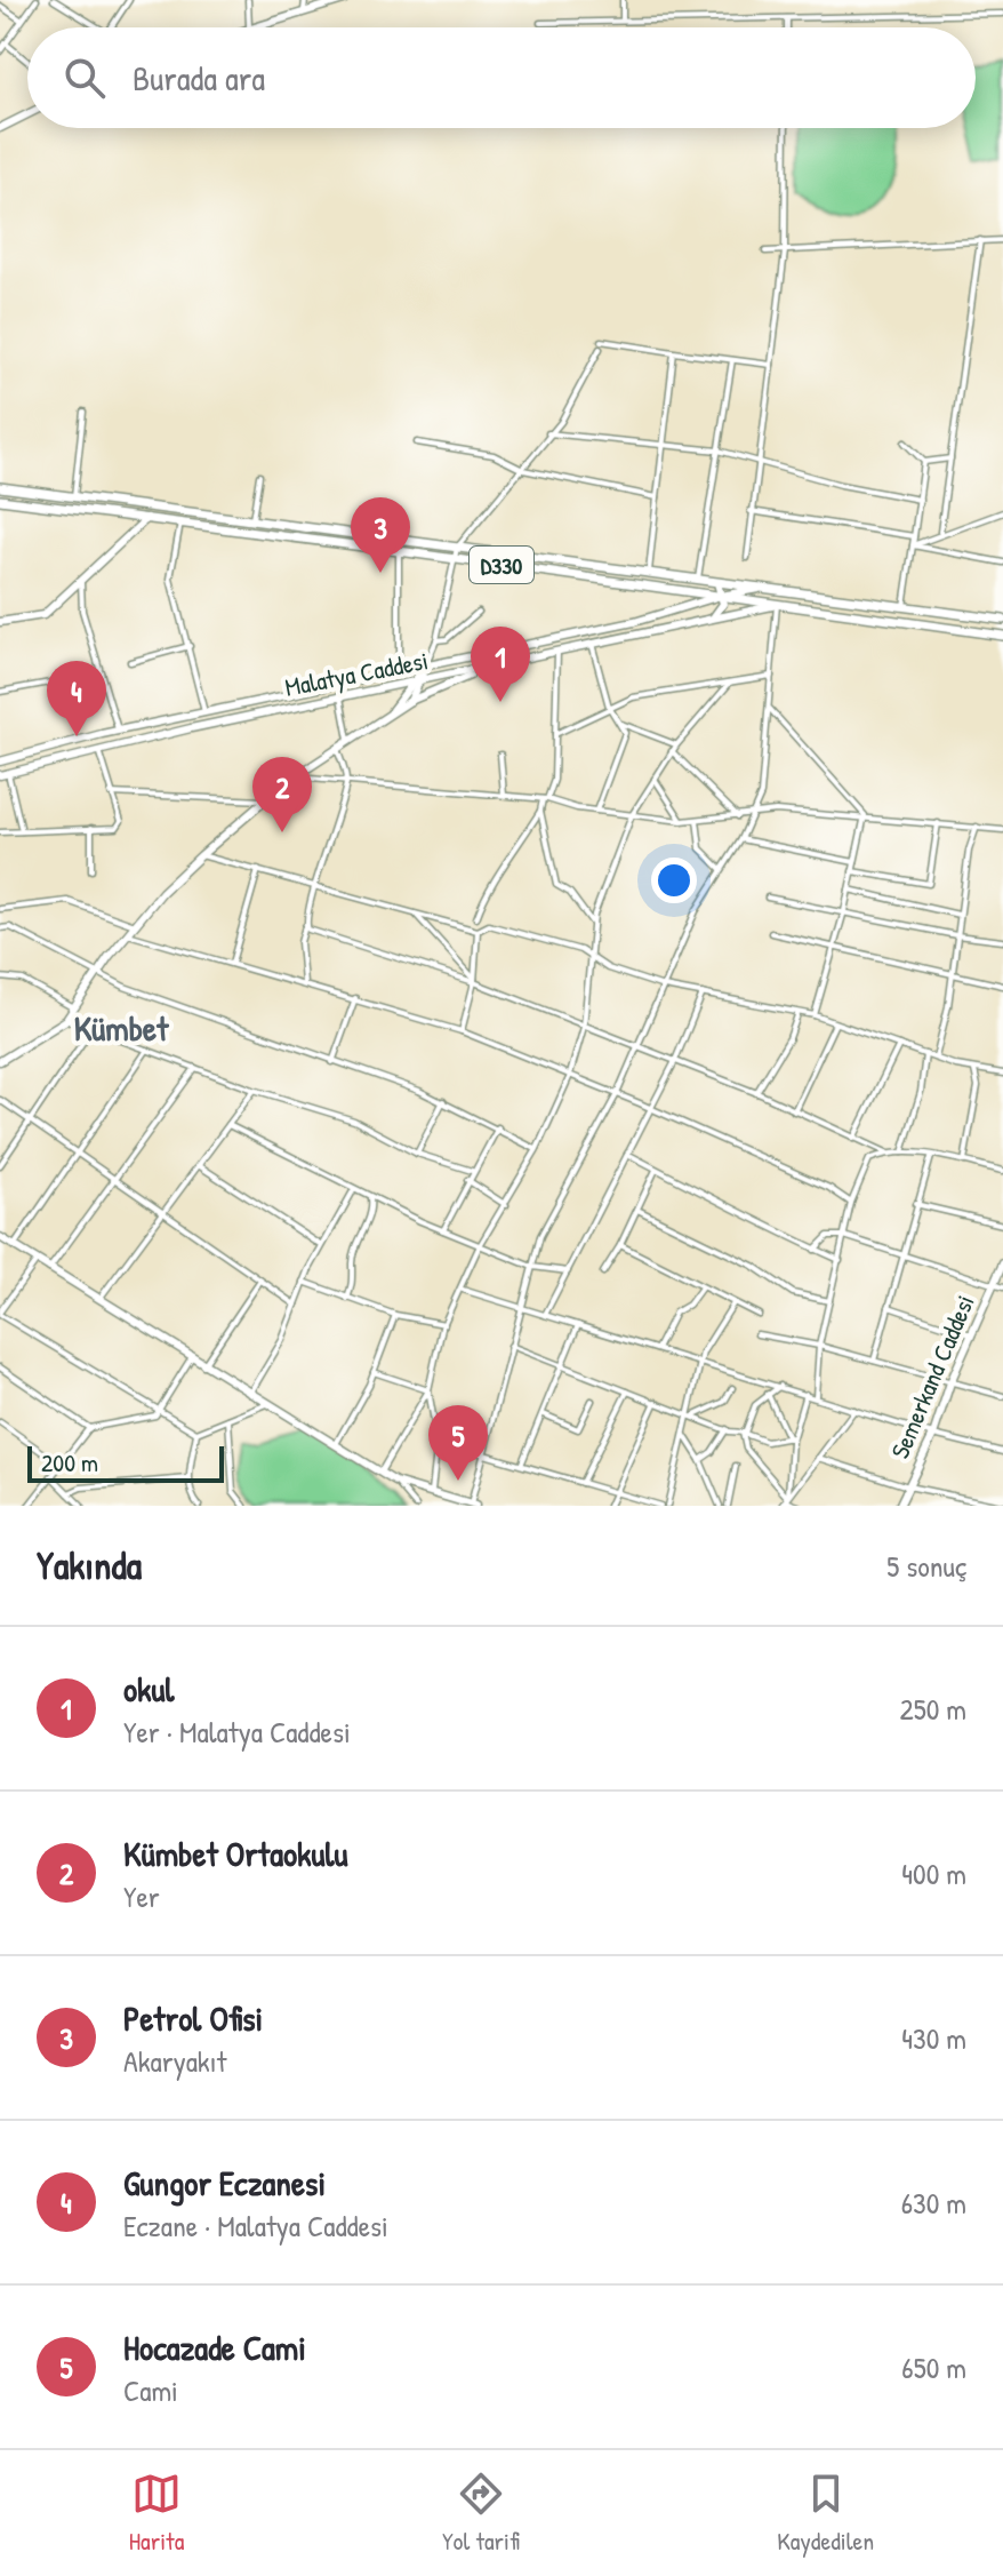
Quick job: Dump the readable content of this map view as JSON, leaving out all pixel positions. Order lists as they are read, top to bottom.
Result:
{
  "streets": {
    "main road": ["D330"],
    "street": ["Malatya Caddesi", "Semerkand Caddesi"]
  },
  "crossings": [
    ["D330", "Malatya Caddesi"]
  ],
  "districts": ["Kümbet"],
  "scale_bar": "200 m",
  "page": {
    "search": "Burada ara",
    "pins": [
      "3",
      "1",
      "4",
      "2",
      "5"
    ],
    "scale": "200 m",
    "heading": ["Yakında", "5 sonuç"],
    "list": [
      {
        "mark": "1",
        "name": "okul",
        "note": "Yer · Malatya Caddesi",
        "value": "250 m"
      },
      {
        "mark": "2",
        "name": "Kümbet Ortaokulu",
        "note": "Yer",
        "value": "400 m"
      },
      {
        "mark": "3",
        "name": "Petrol Ofisi",
        "note": "Akaryakıt",
        "value": "430 m"
      },
      {
        "mark": "4",
        "name": "Gungor Eczanesi",
        "note": "Eczane · Malatya Caddesi",
        "value": "630 m"
      },
      {
        "mark": "5",
        "name": "Hocazade Cami",
        "note": "Cami",
        "value": "650 m"
      }
    ],
    "nav": ["Harita", "Yol tarifi", "Kaydedilen"]
  }
}
